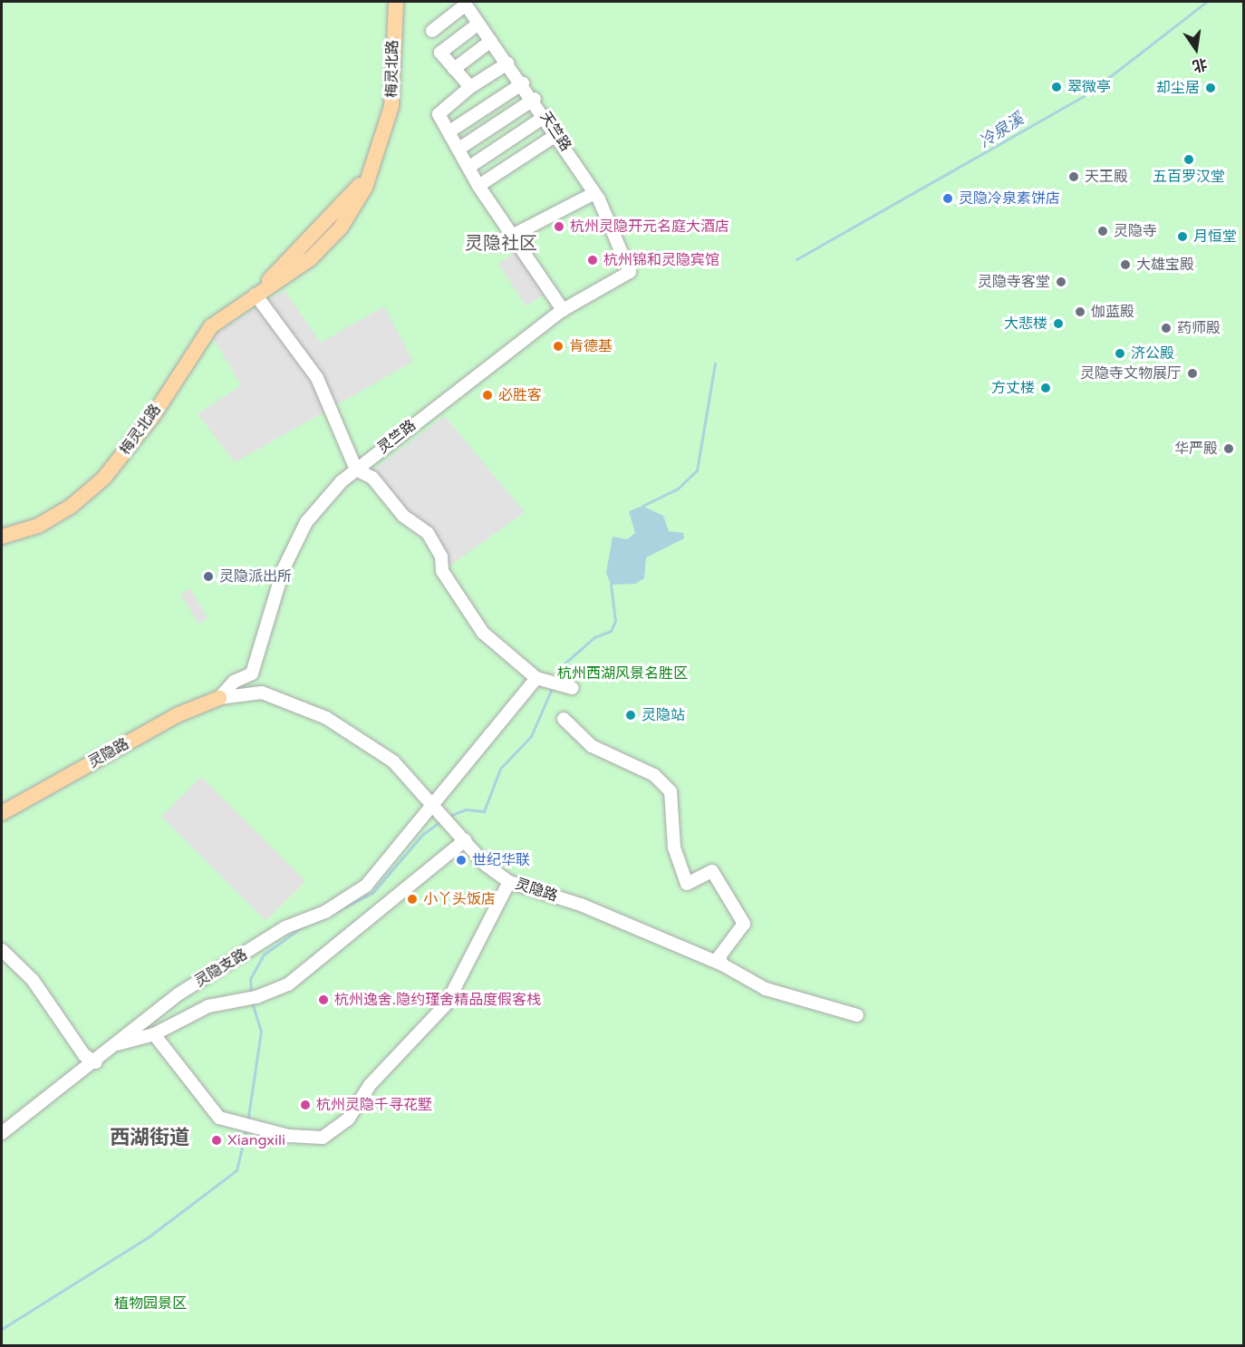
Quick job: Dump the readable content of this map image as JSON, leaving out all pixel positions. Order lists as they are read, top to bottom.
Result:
{
  "streets": {
    "main road": ["梅灵北路", "灵隐路"],
    "street": ["天竺路", "灵竺路", "灵隐支路"]
  },
  "crossings": [
    ["天竺路", "灵竺路"],
    ["灵隐路", "灵隐支路"]
  ],
  "districts": ["灵隐社区", "西湖街道"],
  "water": ["冷泉溪"],
  "parks": ["杭州西湖风景名胜区", "植物园景区"],
  "places": [
    "翠微亭",
    "却尘居",
    "五百罗汉堂",
    "天王殿",
    "灵隐冷泉素饼店",
    "杭州灵隐开元名庭大酒店",
    "灵隐寺",
    "月恒堂",
    "杭州锦和灵隐宾馆",
    "大雄宝殿",
    "灵隐寺客堂",
    "伽蓝殿",
    "大悲楼",
    "药师殿",
    "肯德基",
    "济公殿",
    "灵隐寺文物展厅",
    "方丈楼",
    "必胜客",
    "华严殿",
    "灵隐派出所",
    "灵隐站",
    "世纪华联",
    "小丫头饭店",
    "杭州逸舍.隐约瑾舍精品度假客栈",
    "杭州灵隐千寻花墅",
    "Xiangxili"
  ],
  "north": "bottom"
}
